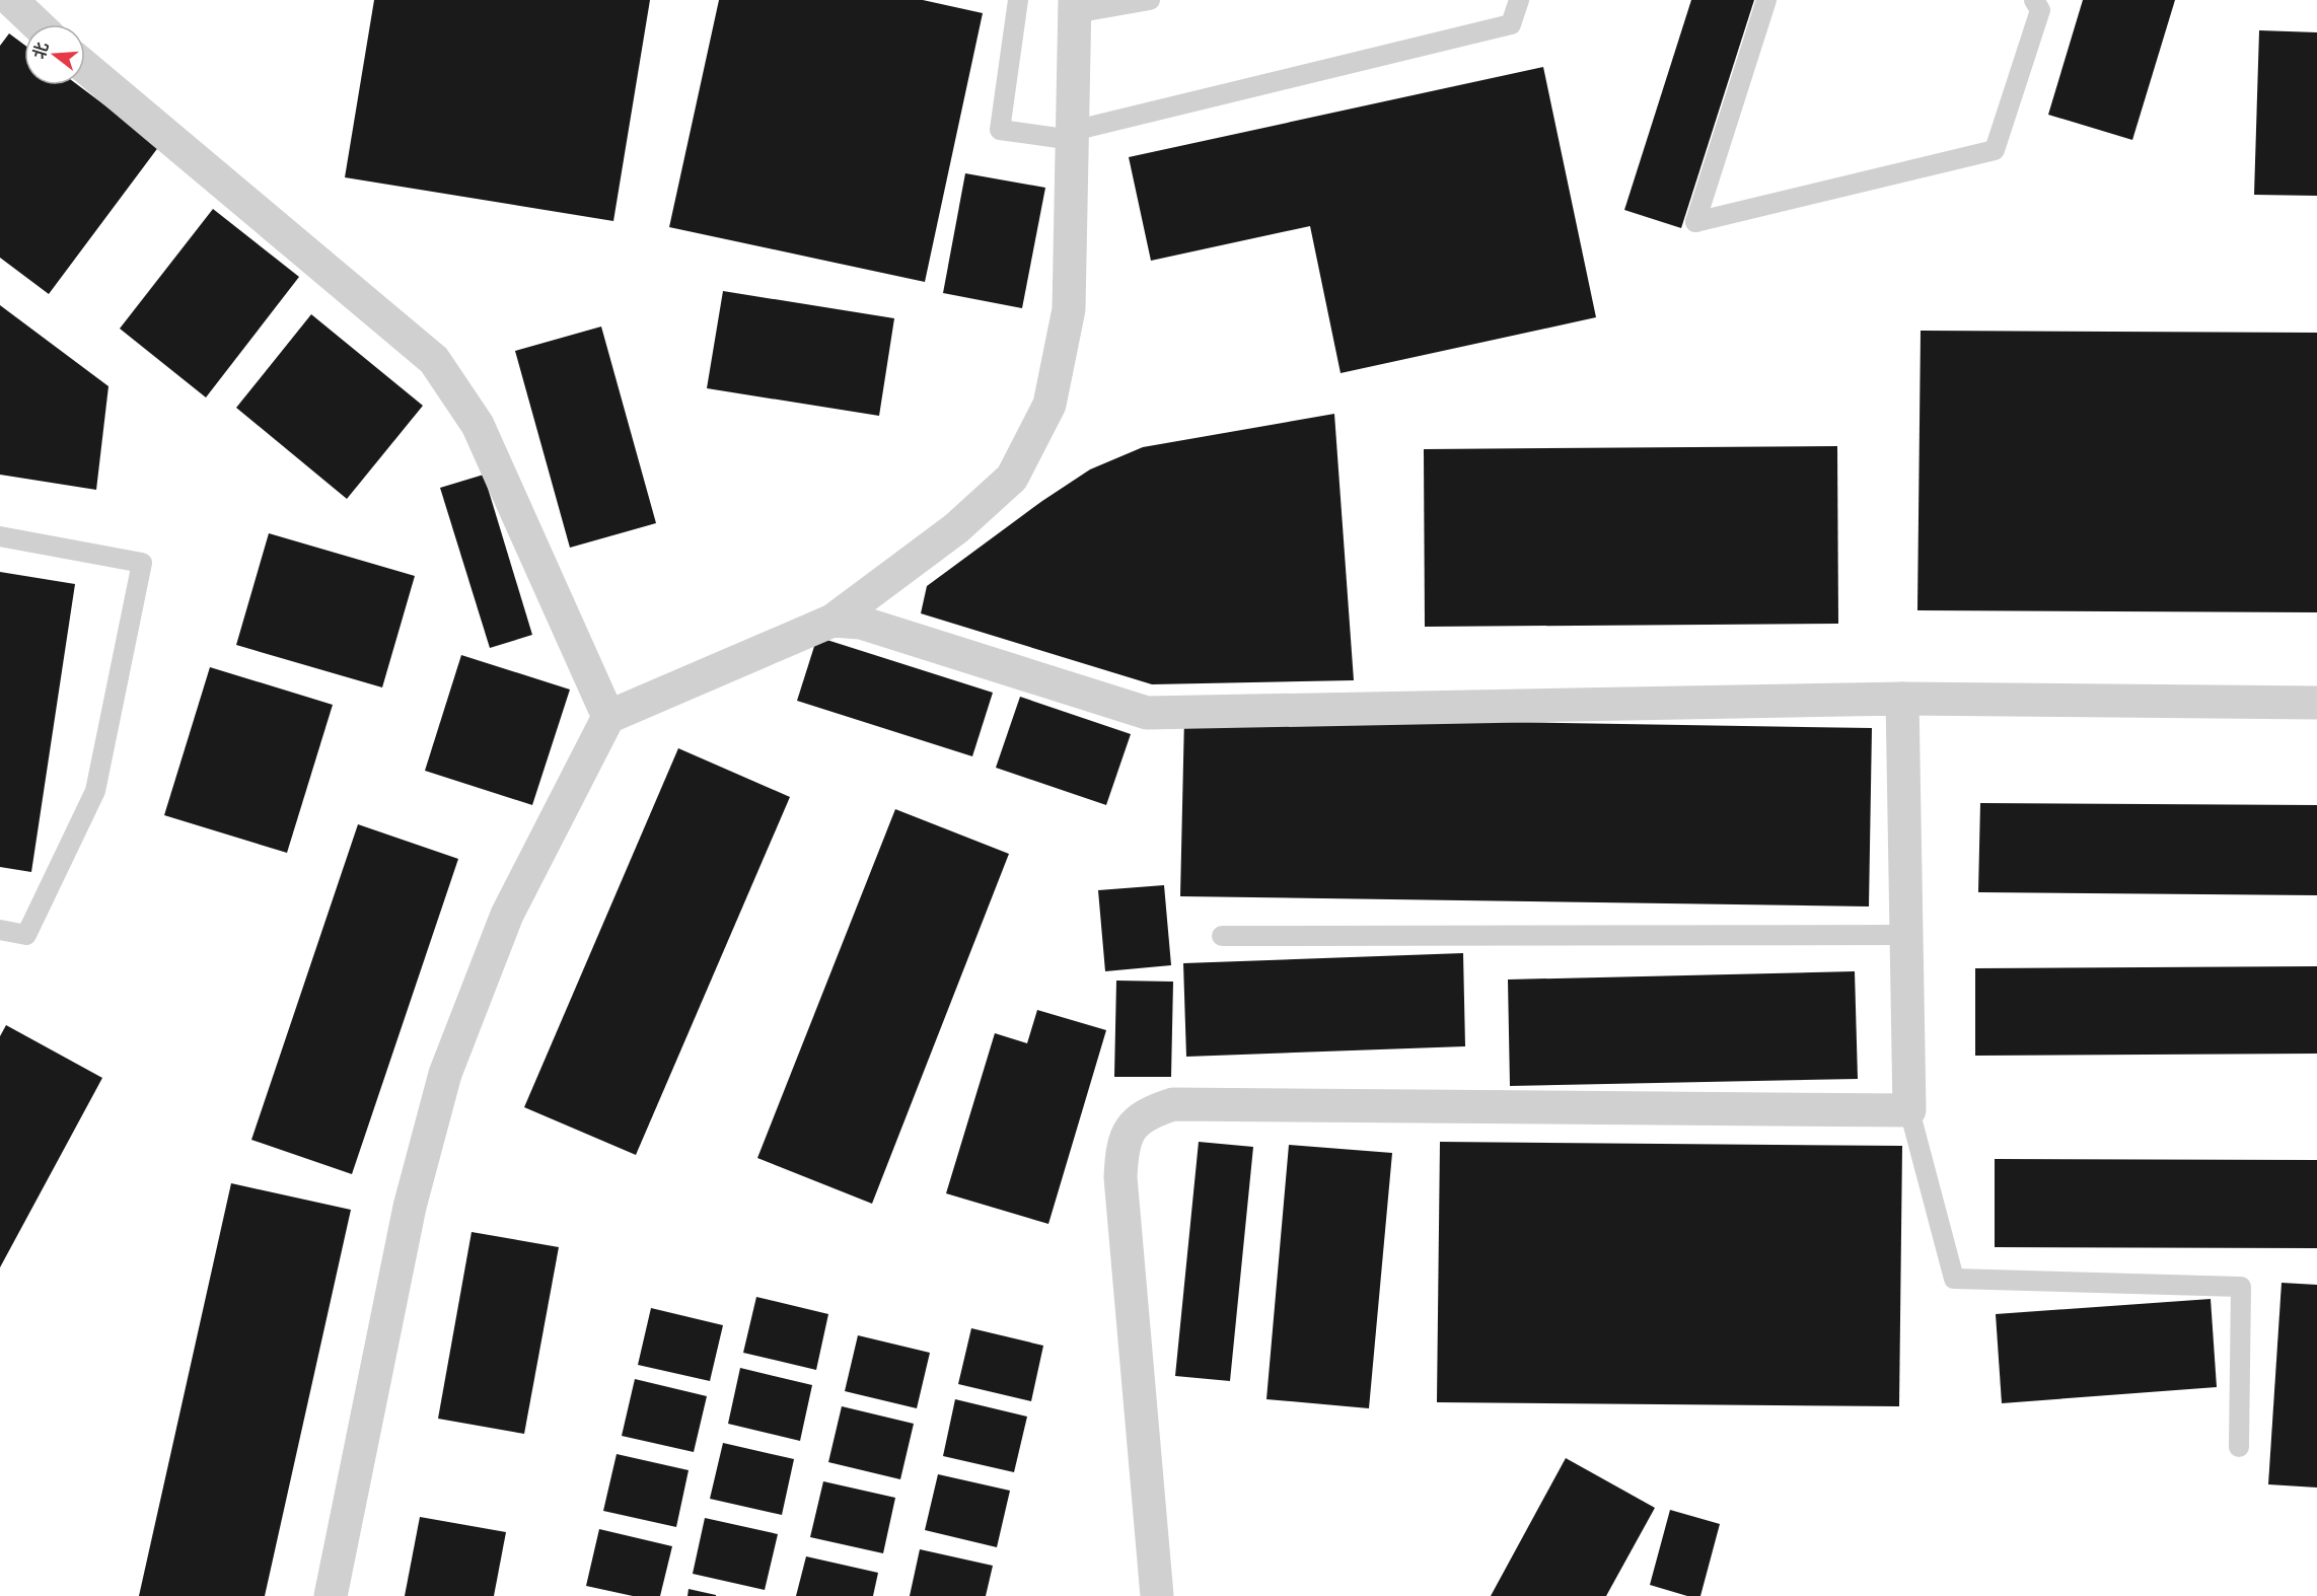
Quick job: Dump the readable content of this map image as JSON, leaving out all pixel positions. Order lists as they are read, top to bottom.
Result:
{
  "north": "left"
}
